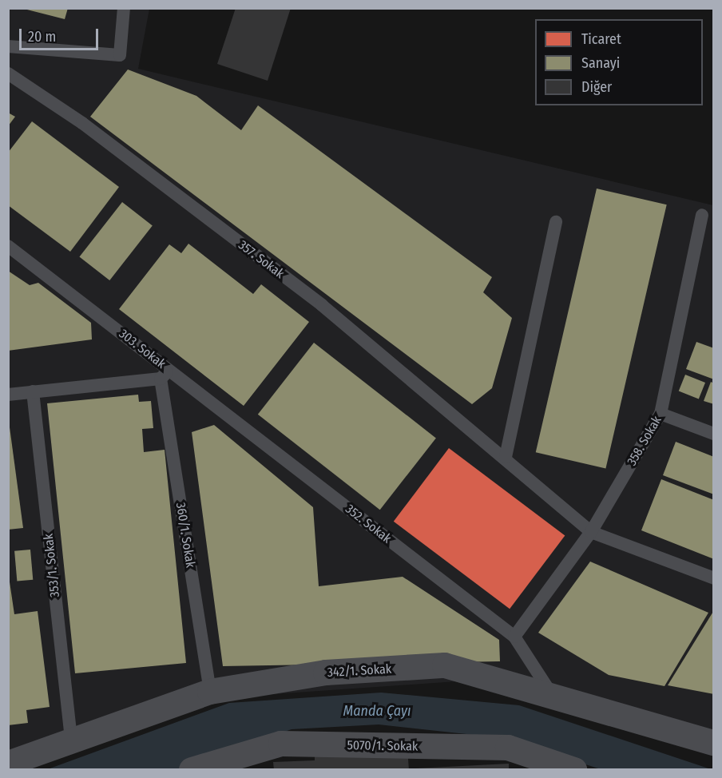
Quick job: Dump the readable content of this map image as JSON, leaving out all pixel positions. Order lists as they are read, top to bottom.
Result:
{
  "streets": {
    "street": ["342/1. Sokak", "5070/1. Sokak"],
    "lane": [
      "357. Sokak",
      "303. Sokak",
      "358. Sokak",
      "352. Sokak",
      "360/1. Sokak",
      "353/1. Sokak"
    ]
  },
  "crossings": [
    ["357. Sokak", "358. Sokak"],
    ["303. Sokak", "352. Sokak"],
    ["303. Sokak", "360/1. Sokak"],
    ["303. Sokak", "353/1. Sokak"],
    ["358. Sokak", "352. Sokak"],
    ["352. Sokak", "360/1. Sokak"],
    ["352. Sokak", "342/1. Sokak"],
    ["360/1. Sokak", "342/1. Sokak"],
    ["353/1. Sokak", "342/1. Sokak"]
  ],
  "water": ["Manda Çayı"],
  "legend": ["Ticaret", "Sanayi", "Diğer"],
  "scale_bar": "20 m"
}
